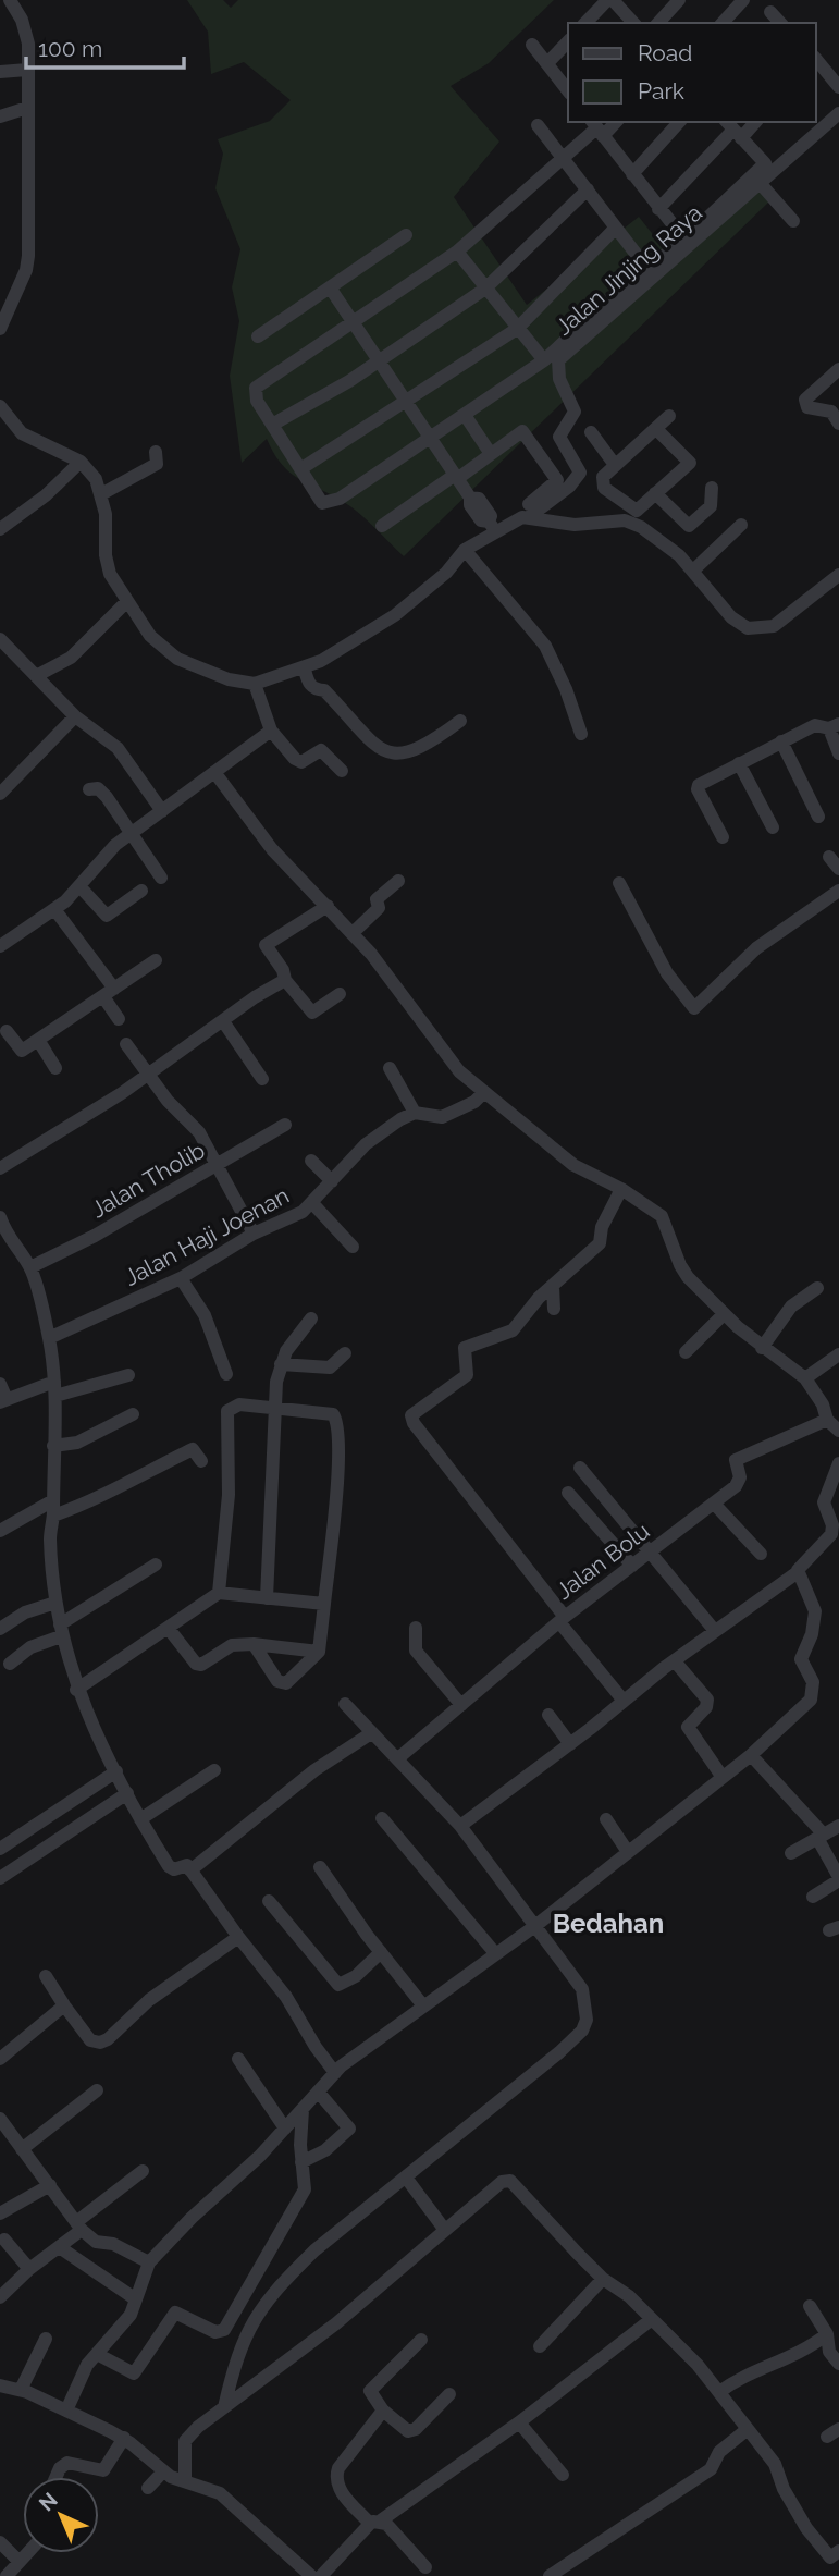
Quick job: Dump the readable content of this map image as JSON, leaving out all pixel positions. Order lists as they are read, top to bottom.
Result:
{
  "streets": {
    "street": [
      "Jalan Jinjing Raya",
      "Jalan Tholib",
      "Jalan Haji Joenan",
      "Jalan Bolu"
    ]
  },
  "districts": ["Bedahan"],
  "legend": ["Road", "Park"],
  "scale_bar": "100 m",
  "north": "top left"
}
